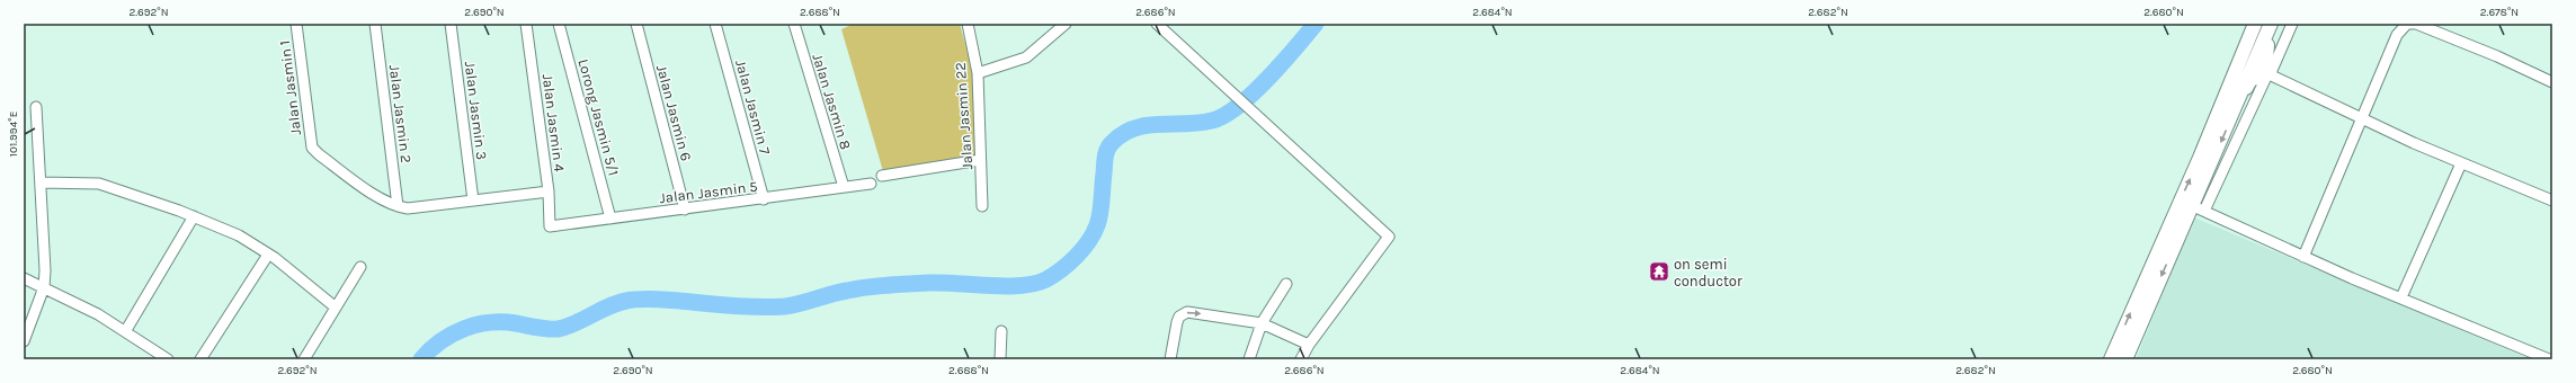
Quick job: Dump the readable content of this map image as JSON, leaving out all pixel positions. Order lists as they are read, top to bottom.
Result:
{
  "streets": {
    "street": [
      "Jalan Jasmin 1",
      "Jalan Jasmin 8",
      "Jalan Jasmin 7",
      "Jalan Jasmin 3",
      "Jalan Jasmin 6",
      "Jalan Jasmin 2",
      "Jalan Jasmin 22",
      "Lorong Jasmin 5/1",
      "Jalan Jasmin 4",
      "Jalan Jasmin 5"
    ]
  },
  "crossings": [
    ["Jalan Jasmin 1", "Jalan Jasmin 2"],
    ["Jalan Jasmin 8", "Jalan Jasmin 5"],
    ["Jalan Jasmin 7", "Jalan Jasmin 5"],
    ["Jalan Jasmin 6", "Jalan Jasmin 5"],
    ["Lorong Jasmin 5/1", "Jalan Jasmin 5"],
    ["Jalan Jasmin 4", "Jalan Jasmin 5"]
  ],
  "places": {
    "temple": ["on semi conductor"]
  },
  "coordinates": [
    "2.692°N",
    "2.690°N",
    "2.688°N",
    "2.686°N",
    "2.684°N",
    "2.682°N",
    "2.680°N",
    "2.678°N",
    "101.994°E"
  ]
}
